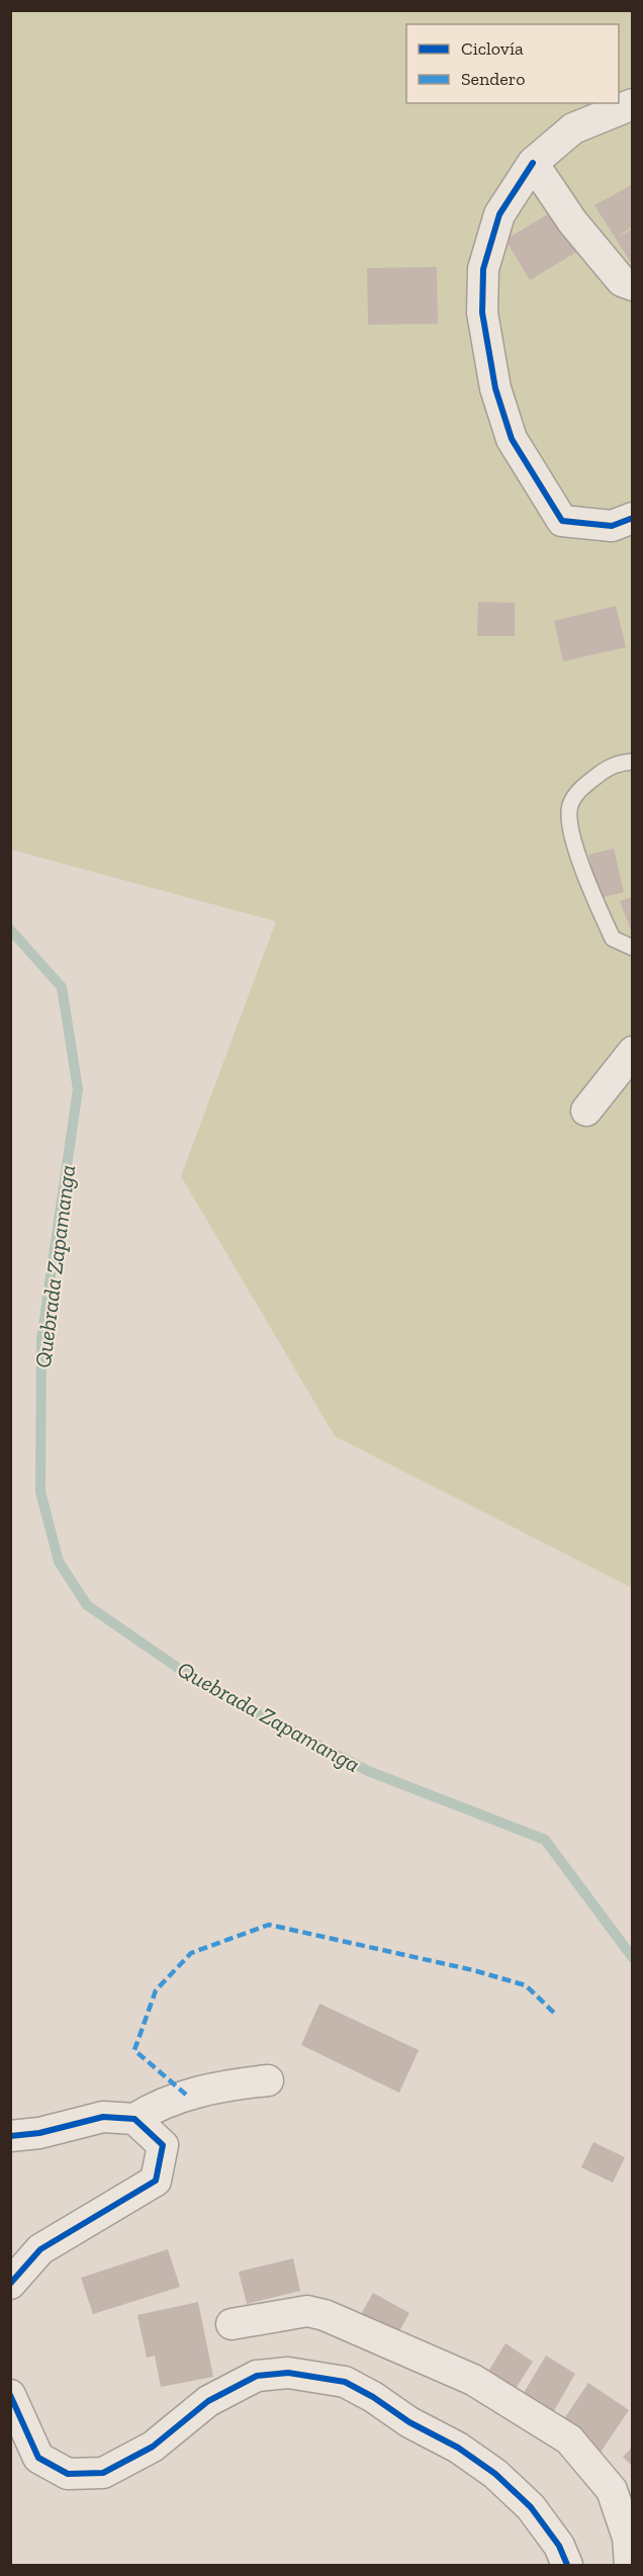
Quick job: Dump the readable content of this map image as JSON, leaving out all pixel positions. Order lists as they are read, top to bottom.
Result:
{
  "water": ["Quebrada Zapamanga"],
  "legend": ["Ciclovía", "Sendero"]
}
